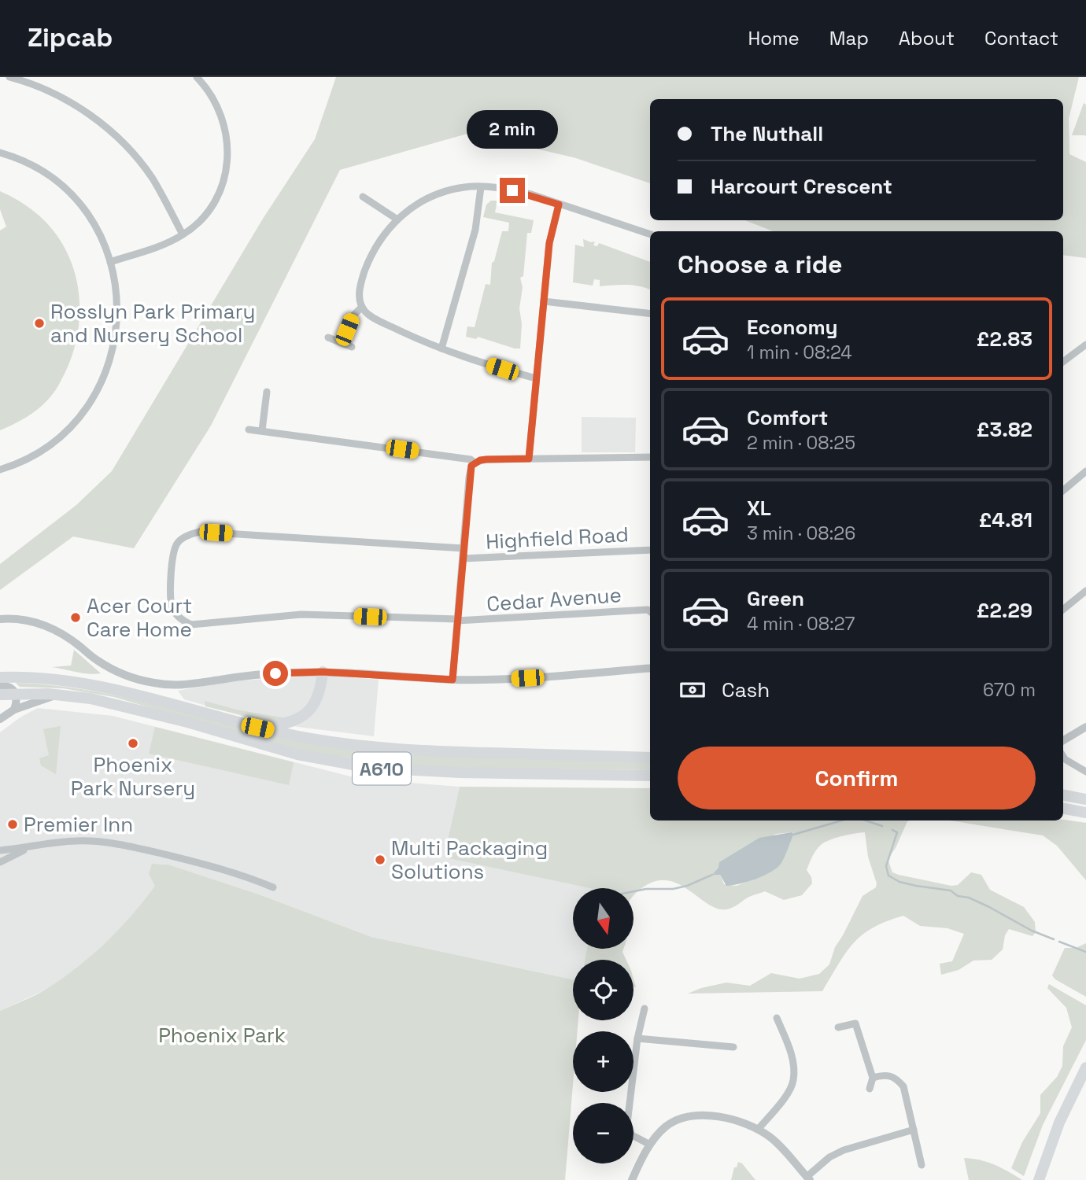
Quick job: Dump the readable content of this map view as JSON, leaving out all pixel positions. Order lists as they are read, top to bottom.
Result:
{
  "streets": {
    "main road": ["A610"],
    "street": ["Highfield Road", "Cedar Avenue"]
  },
  "parks": ["Phoenix Park"],
  "places": [
    "Rosslyn Park Primary and Nursery School",
    "Acer Court Care Home",
    "Phoenix Park Nursery",
    "Premier Inn",
    "Multi Packaging Solutions"
  ],
  "north": "bottom",
  "page": {
    "header": "Zipcab",
    "nav": [
      "Home",
      "Map",
      "About",
      "Contact"
    ],
    "banner": ["The Nuthall", "Harcourt Crescent"],
    "bubble": "2 min",
    "heading": "Choose a ride",
    "list": [
      {
        "name": "Economy",
        "note": "1 min · 08:24",
        "value": "£2.83"
      },
      {
        "name": "Comfort",
        "note": "2 min · 08:25",
        "value": "£3.82"
      },
      {
        "name": "XL",
        "note": "3 min · 08:26",
        "value": "£4.81"
      },
      {
        "name": "Green",
        "note": "4 min · 08:27",
        "value": "£2.29"
      }
    ],
    "pay": ["Cash", "670 m"],
    "buttons": "Confirm",
    "map_buttons": ["+", "−"]
  }
}
